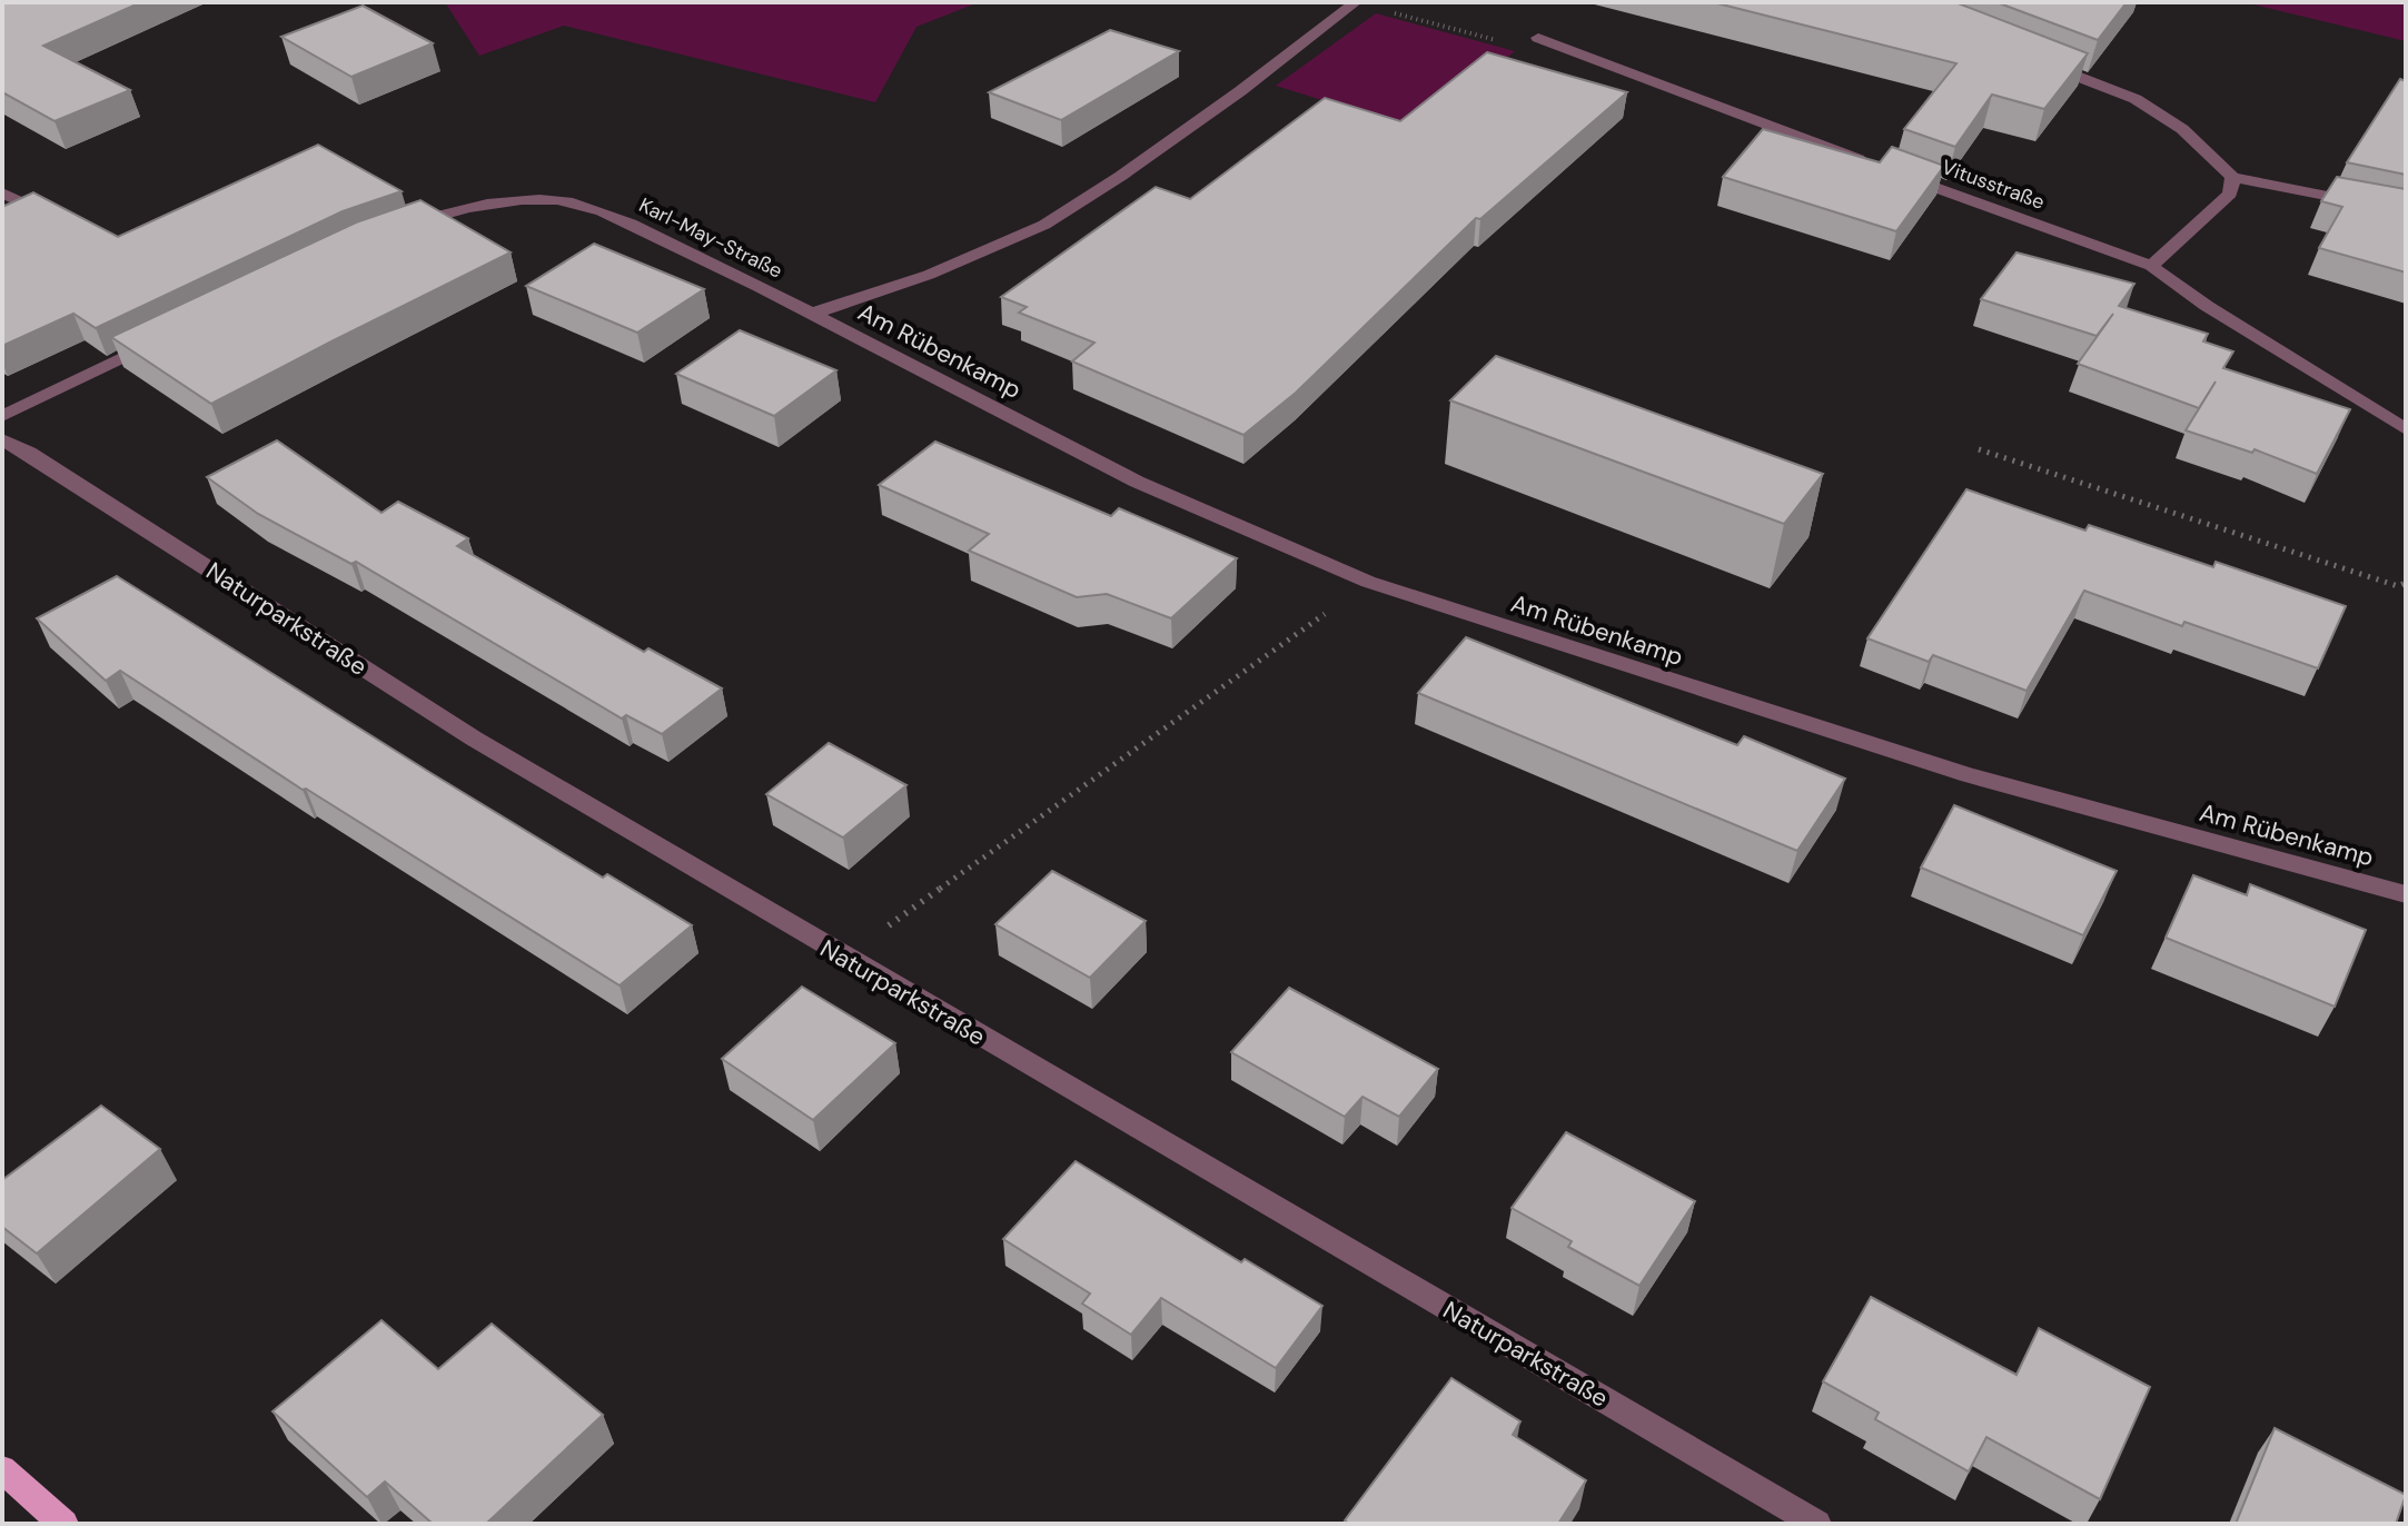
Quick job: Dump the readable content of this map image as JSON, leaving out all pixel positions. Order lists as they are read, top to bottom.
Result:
{
  "streets": {
    "street": [
      "Vitusstraße",
      "Karl-May-Straße",
      "Am Rübenkamp",
      "Naturparkstraße"
    ]
  },
  "crossings": [
    ["Karl-May-Straße", "Am Rübenkamp"]
  ]
}
